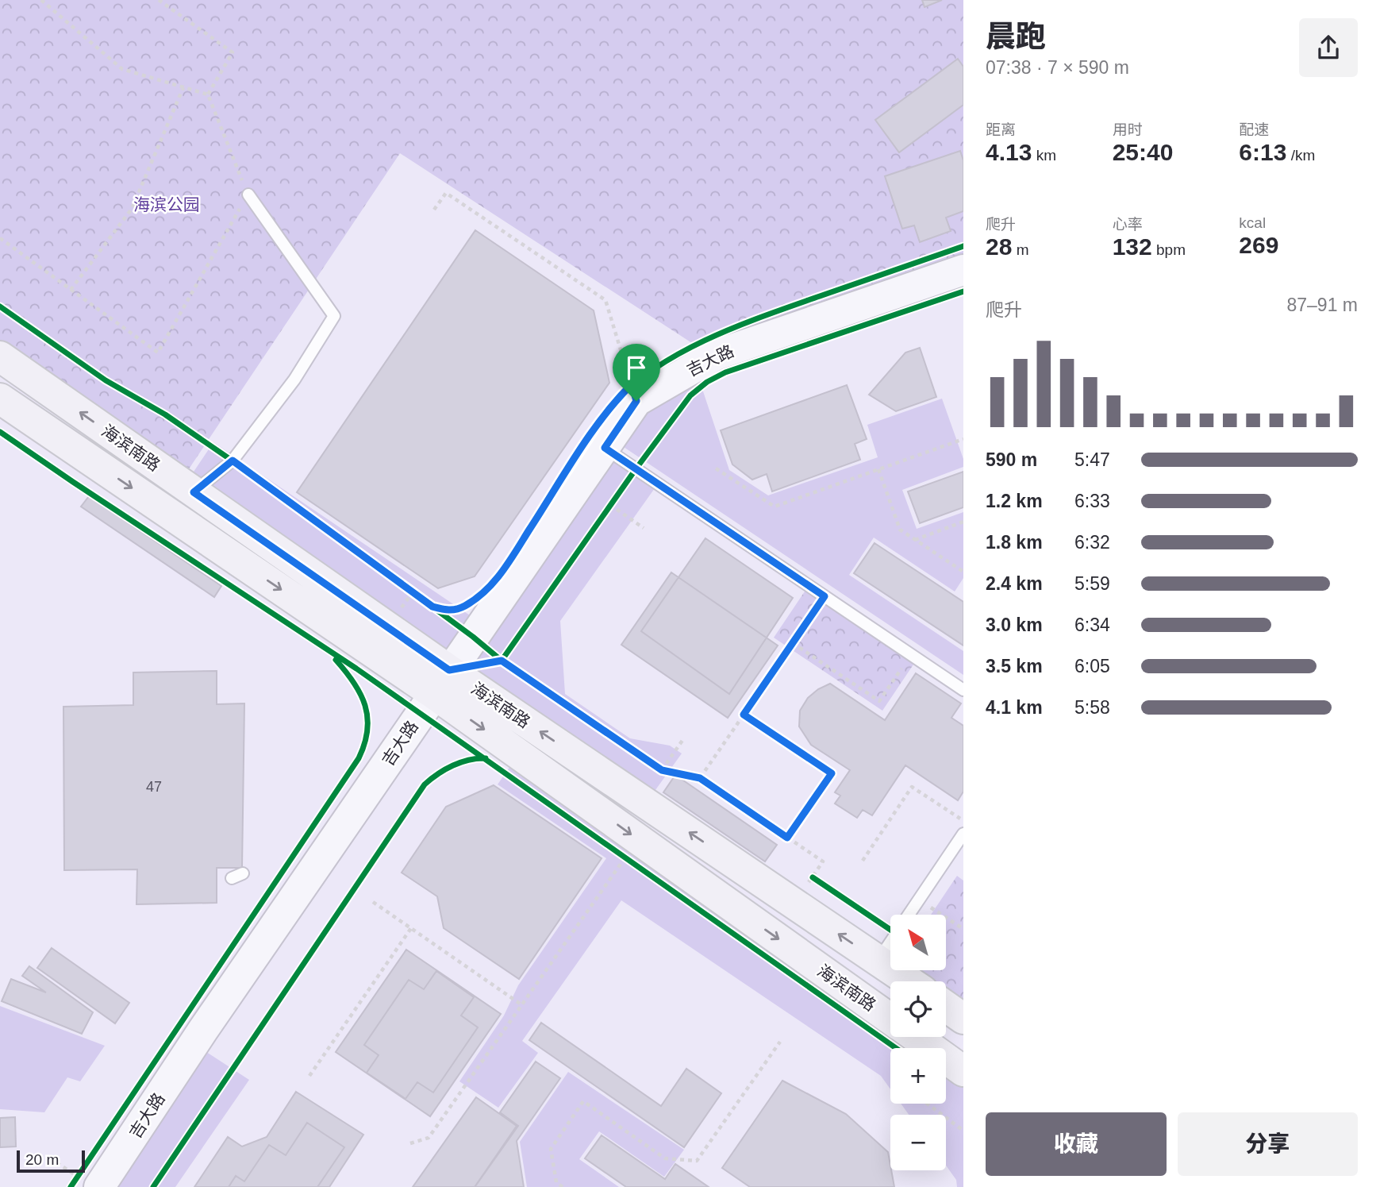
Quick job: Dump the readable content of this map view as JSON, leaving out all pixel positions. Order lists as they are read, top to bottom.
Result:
{
  "streets": {
    "main road": ["吉大路", "海滨南路"]
  },
  "crossings": [
    ["吉大路", "海滨南路"]
  ],
  "parks": ["海滨公园"],
  "house_numbers": ["47"],
  "scale_bar": "20 m",
  "north": "top left",
  "page": {
    "heading": ["晨跑", "07:38 · 7 × 590 m"],
    "stats": [
      ["距离", "4.13 km"],
      ["用时", "25:40"],
      ["配速", "6:13 /km"],
      ["爬升", "28 m"],
      ["心率", "132 bpm"],
      ["kcal", "269"]
    ],
    "chart": ["爬升", "87–91 m"],
    "list": [
      {
        "name": "590 m",
        "note": "5:47"
      },
      {
        "name": "1.2 km",
        "note": "6:33"
      },
      {
        "name": "1.8 km",
        "note": "6:32"
      },
      {
        "name": "2.4 km",
        "note": "5:59"
      },
      {
        "name": "3.0 km",
        "note": "6:34"
      },
      {
        "name": "3.5 km",
        "note": "6:05"
      },
      {
        "name": "4.1 km",
        "note": "5:58"
      }
    ],
    "map_buttons": ["+", "−"],
    "buttons": ["收藏", "分享"],
    "scale": "20 m"
  }
}
